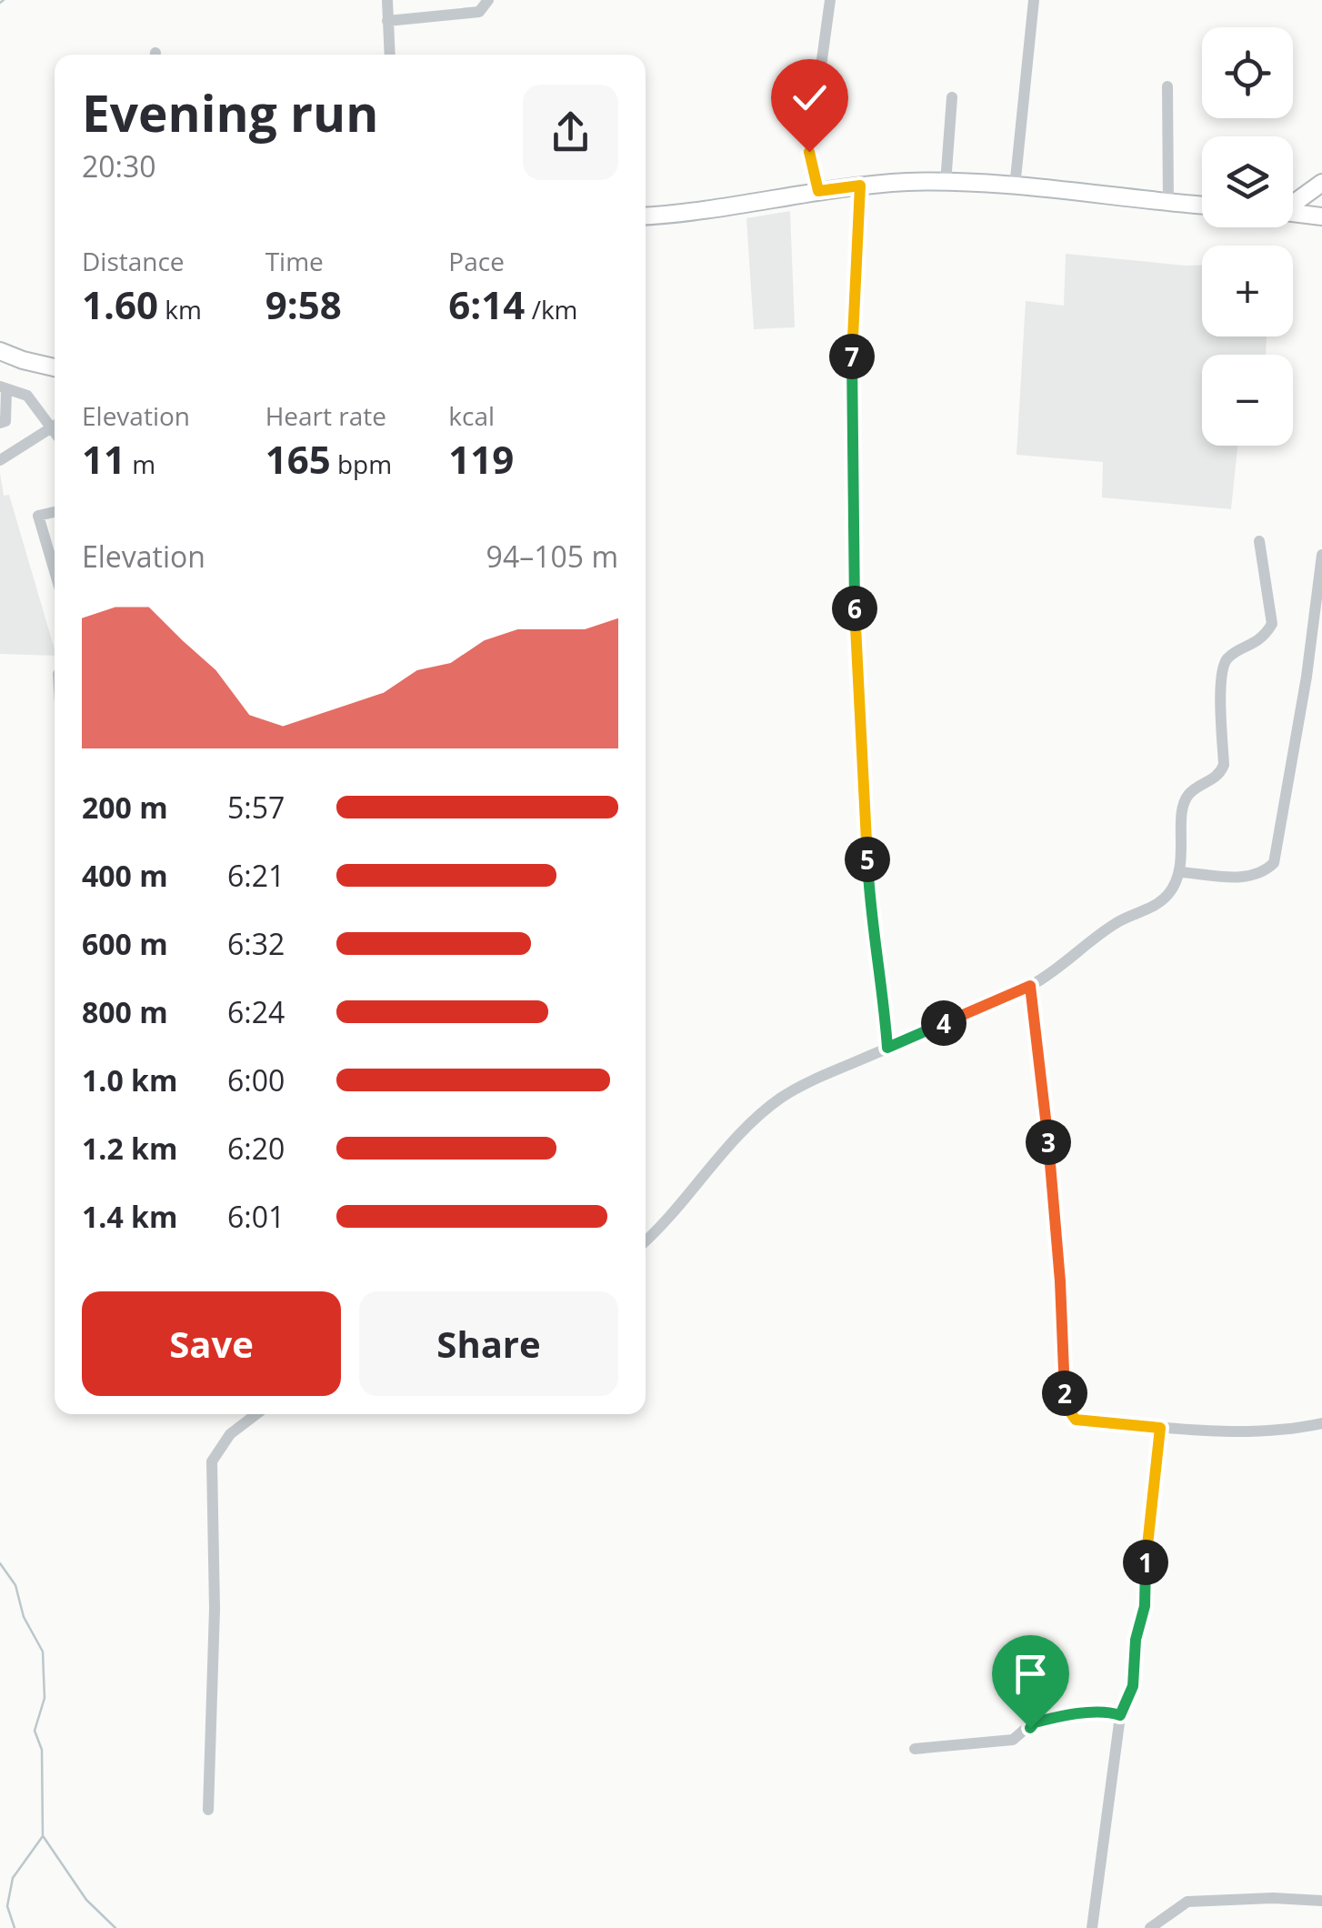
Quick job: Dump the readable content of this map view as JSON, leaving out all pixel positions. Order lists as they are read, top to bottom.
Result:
{
  "page": {
    "map_buttons": ["+", "−"],
    "heading": ["Evening run", "20:30"],
    "stats": [
      ["Distance", "1.60 km"],
      ["Time", "9:58"],
      ["Pace", "6:14 /km"],
      ["Elevation", "11 m"],
      ["Heart rate", "165 bpm"],
      ["kcal", "119"]
    ],
    "pins": [
      "7",
      "6",
      "5",
      "4",
      "3",
      "2",
      "1"
    ],
    "chart": ["Elevation", "94–105 m"],
    "list": [
      {
        "name": "200 m",
        "note": "5:57"
      },
      {
        "name": "400 m",
        "note": "6:21"
      },
      {
        "name": "600 m",
        "note": "6:32"
      },
      {
        "name": "800 m",
        "note": "6:24"
      },
      {
        "name": "1.0 km",
        "note": "6:00"
      },
      {
        "name": "1.2 km",
        "note": "6:20"
      },
      {
        "name": "1.4 km",
        "note": "6:01"
      }
    ],
    "buttons": ["Save", "Share"]
  }
}
